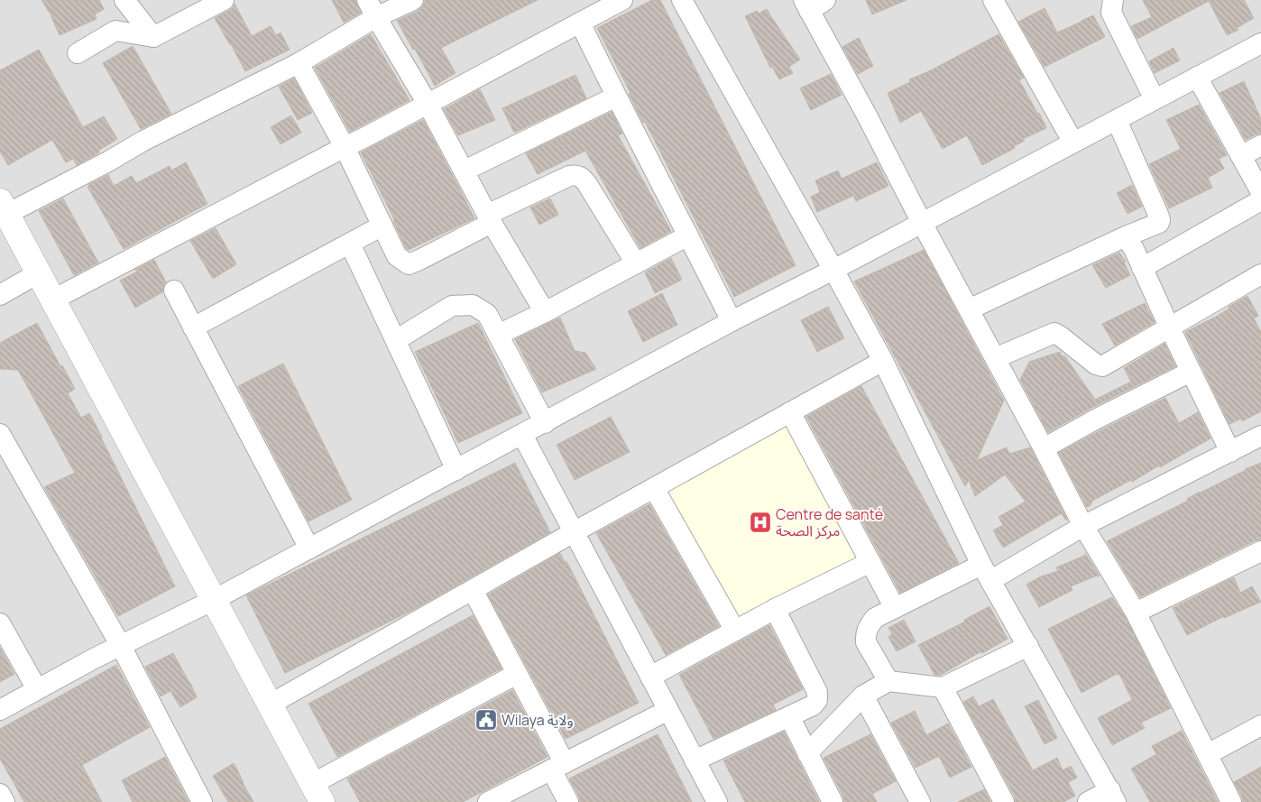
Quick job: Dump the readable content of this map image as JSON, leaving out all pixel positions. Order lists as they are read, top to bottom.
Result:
{
  "places": {
    "hospital": ["Centre de santé مركز الصحة"],
    "public building": ["Wilaya ولاية"]
  }
}
